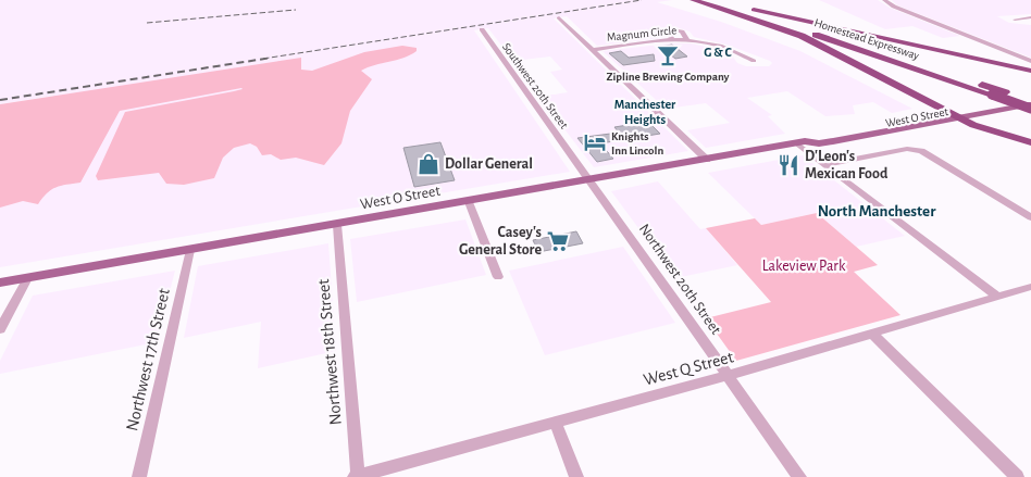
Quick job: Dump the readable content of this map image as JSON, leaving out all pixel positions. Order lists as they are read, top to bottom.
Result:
{
  "streets": {
    "highway": ["Homestead Expressway"],
    "main road": ["West O Street"],
    "street": [
      "Magnum Circle",
      "Southwest 20th Street",
      "Northwest 20th Street",
      "Northwest 18th Street",
      "Northwest 17th Street",
      "West Q Street"
    ]
  },
  "crossings": [
    ["Homestead Expressway", "West O Street"],
    ["Southwest 20th Street", "West O Street"],
    ["Southwest 20th Street", "Northwest 20th Street"],
    ["West O Street", "Northwest 20th Street"],
    ["West O Street", "Northwest 18th Street"],
    ["West O Street", "Northwest 17th Street"],
    ["Northwest 20th Street", "West Q Street"],
    ["Northwest 18th Street", "West Q Street"]
  ],
  "districts": ["G & C", "Manchester Heights", "North Manchester"],
  "parks": ["Lakeview Park"],
  "places": {
    "bar": ["Zipline Brewing Company"],
    "hotel": ["Knights Inn Lincoln"],
    "shop": ["Dollar General"],
    "restaurant": ["D'Leon's Mexican Food"],
    "supermarket": ["Casey's General Store"]
  }
}
